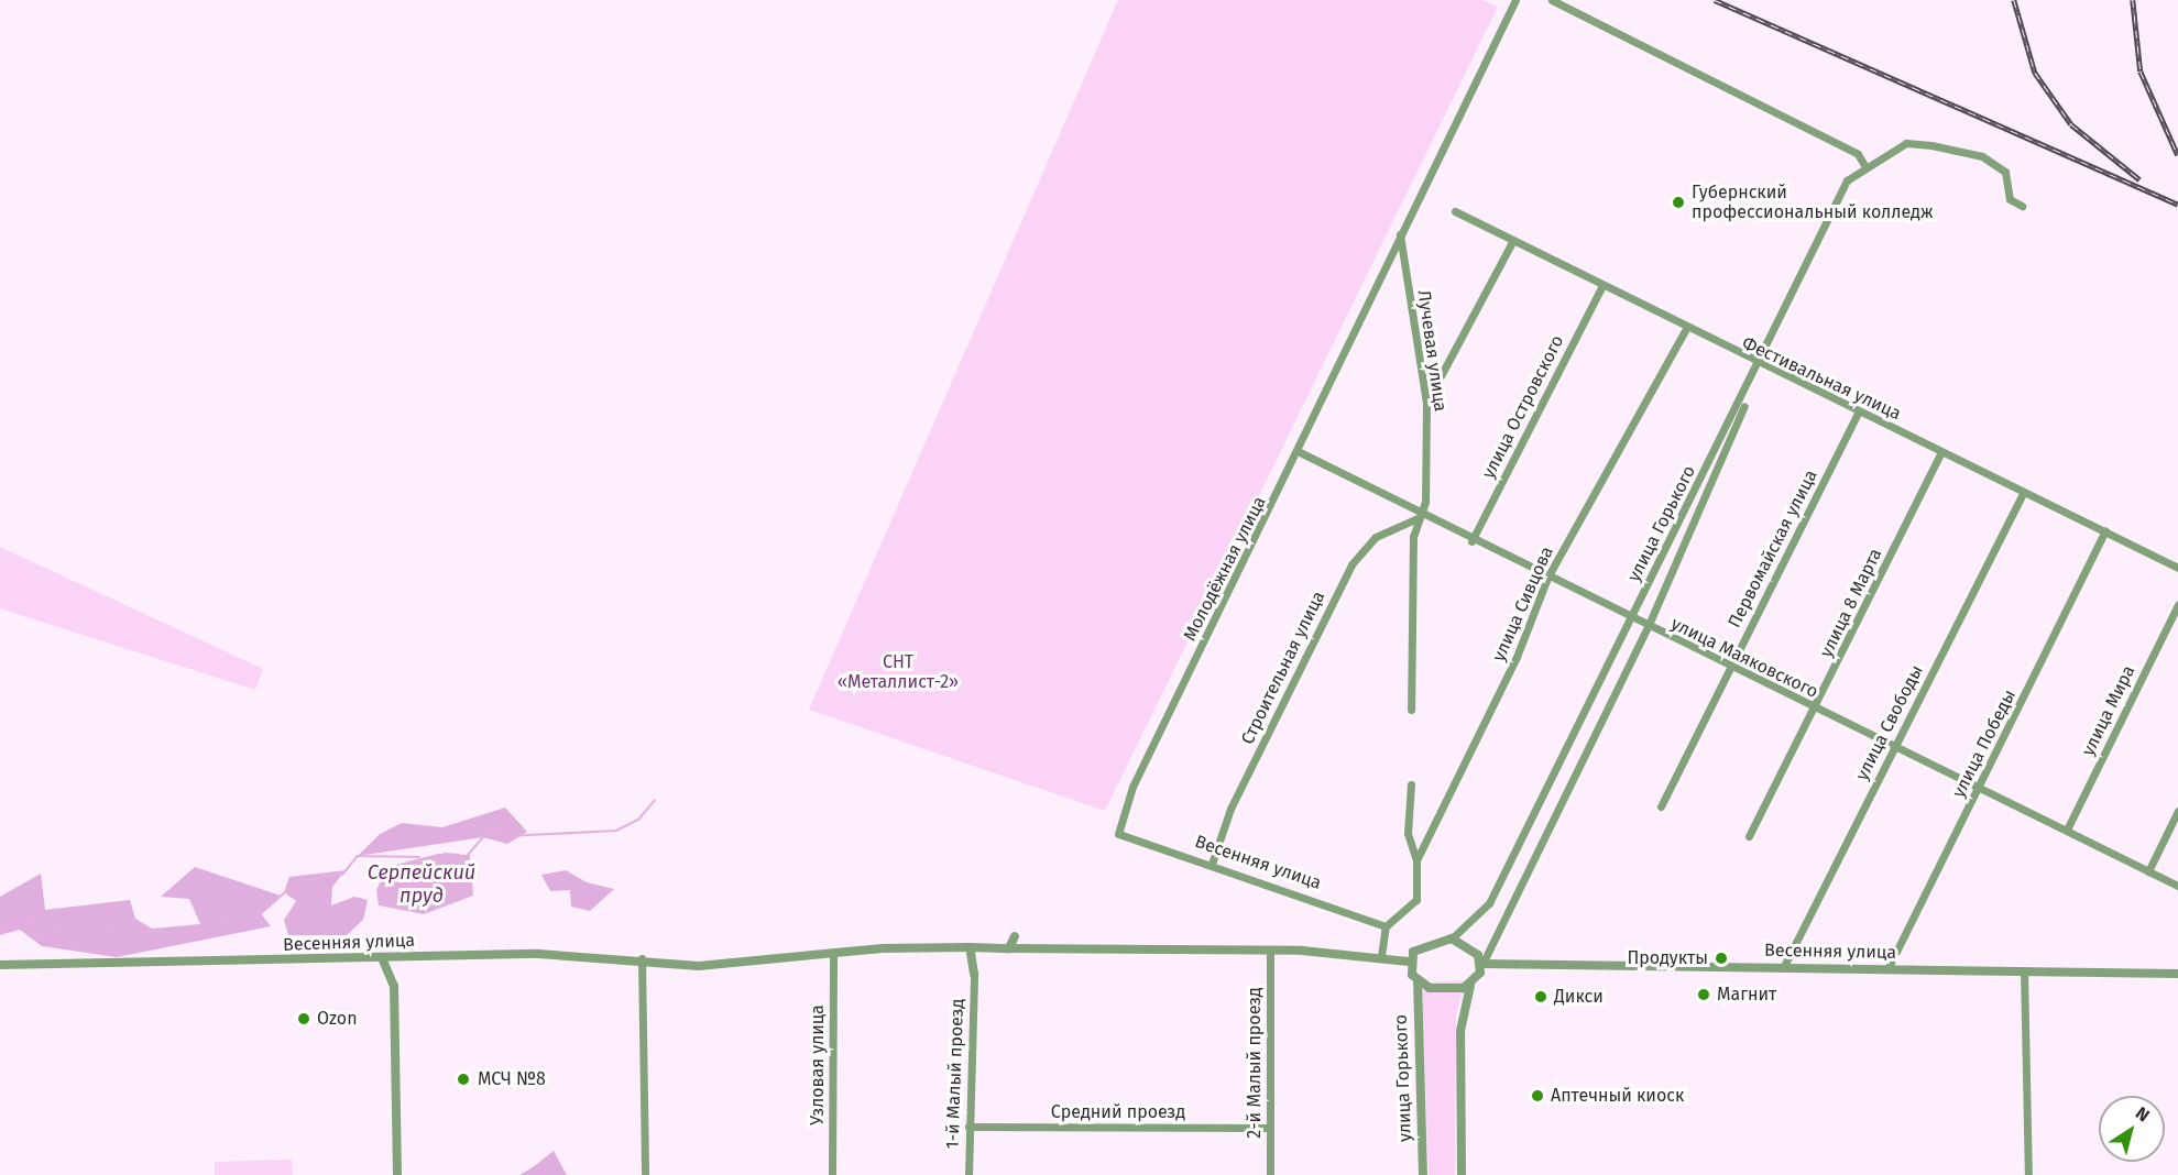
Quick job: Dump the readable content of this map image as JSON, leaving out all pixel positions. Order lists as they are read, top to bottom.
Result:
{
  "streets": {
    "street": [
      "Лучевая улица",
      "Фестивальная улица",
      "улица Островского",
      "улица Горького",
      "Первомайская улица",
      "Молодёжная улица",
      "улица 8 Марта",
      "улица Сивцова",
      "улица Маяковского",
      "Строительная улица",
      "улица Мира",
      "улица Свободы",
      "улица Победы",
      "Весенняя улица",
      "2-й Малый проезд",
      "Узловая улица",
      "1-й Малый проезд",
      "Средний проезд"
    ]
  },
  "crossings": [
    ["Лучевая улица", "Молодёжная улица"],
    ["Лучевая улица", "улица Маяковского"],
    ["Лучевая улица", "Строительная улица"],
    ["Фестивальная улица", "улица Островского"],
    ["Фестивальная улица", "улица Горького"],
    ["Фестивальная улица", "Первомайская улица"],
    ["Фестивальная улица", "улица 8 Марта"],
    ["Фестивальная улица", "улица Сивцова"],
    ["Фестивальная улица", "улица Свободы"],
    ["Фестивальная улица", "улица Победы"],
    ["улица Островского", "улица Маяковского"],
    ["улица Горького", "улица Маяковского"],
    ["улица Горького", "Весенняя улица"],
    ["Первомайская улица", "улица Маяковского"],
    ["Молодёжная улица", "улица Маяковского"],
    ["Молодёжная улица", "Весенняя улица"],
    ["улица 8 Марта", "улица Маяковского"],
    ["улица Сивцова", "улица Маяковского"],
    ["улица Маяковского", "Строительная улица"],
    ["улица Маяковского", "улица Мира"],
    ["улица Маяковского", "улица Свободы"],
    ["улица Маяковского", "улица Победы"],
    ["Строительная улица", "Весенняя улица"],
    ["улица Свободы", "Весенняя улица"],
    ["улица Победы", "Весенняя улица"],
    ["Весенняя улица", "2-й Малый проезд"],
    ["Весенняя улица", "Узловая улица"],
    ["2-й Малый проезд", "Средний проезд"],
    ["1-й Малый проезд", "Средний проезд"]
  ],
  "water": ["Серпейский пруд"],
  "parks": ["СНТ «Металлист-2»"],
  "places": [
    "Губернский профессиональный колледж",
    "Продукты",
    "Магнит",
    "Дикси",
    "Ozon",
    "МСЧ №8",
    "Аптечный киоск"
  ],
  "north": "top right"
}
